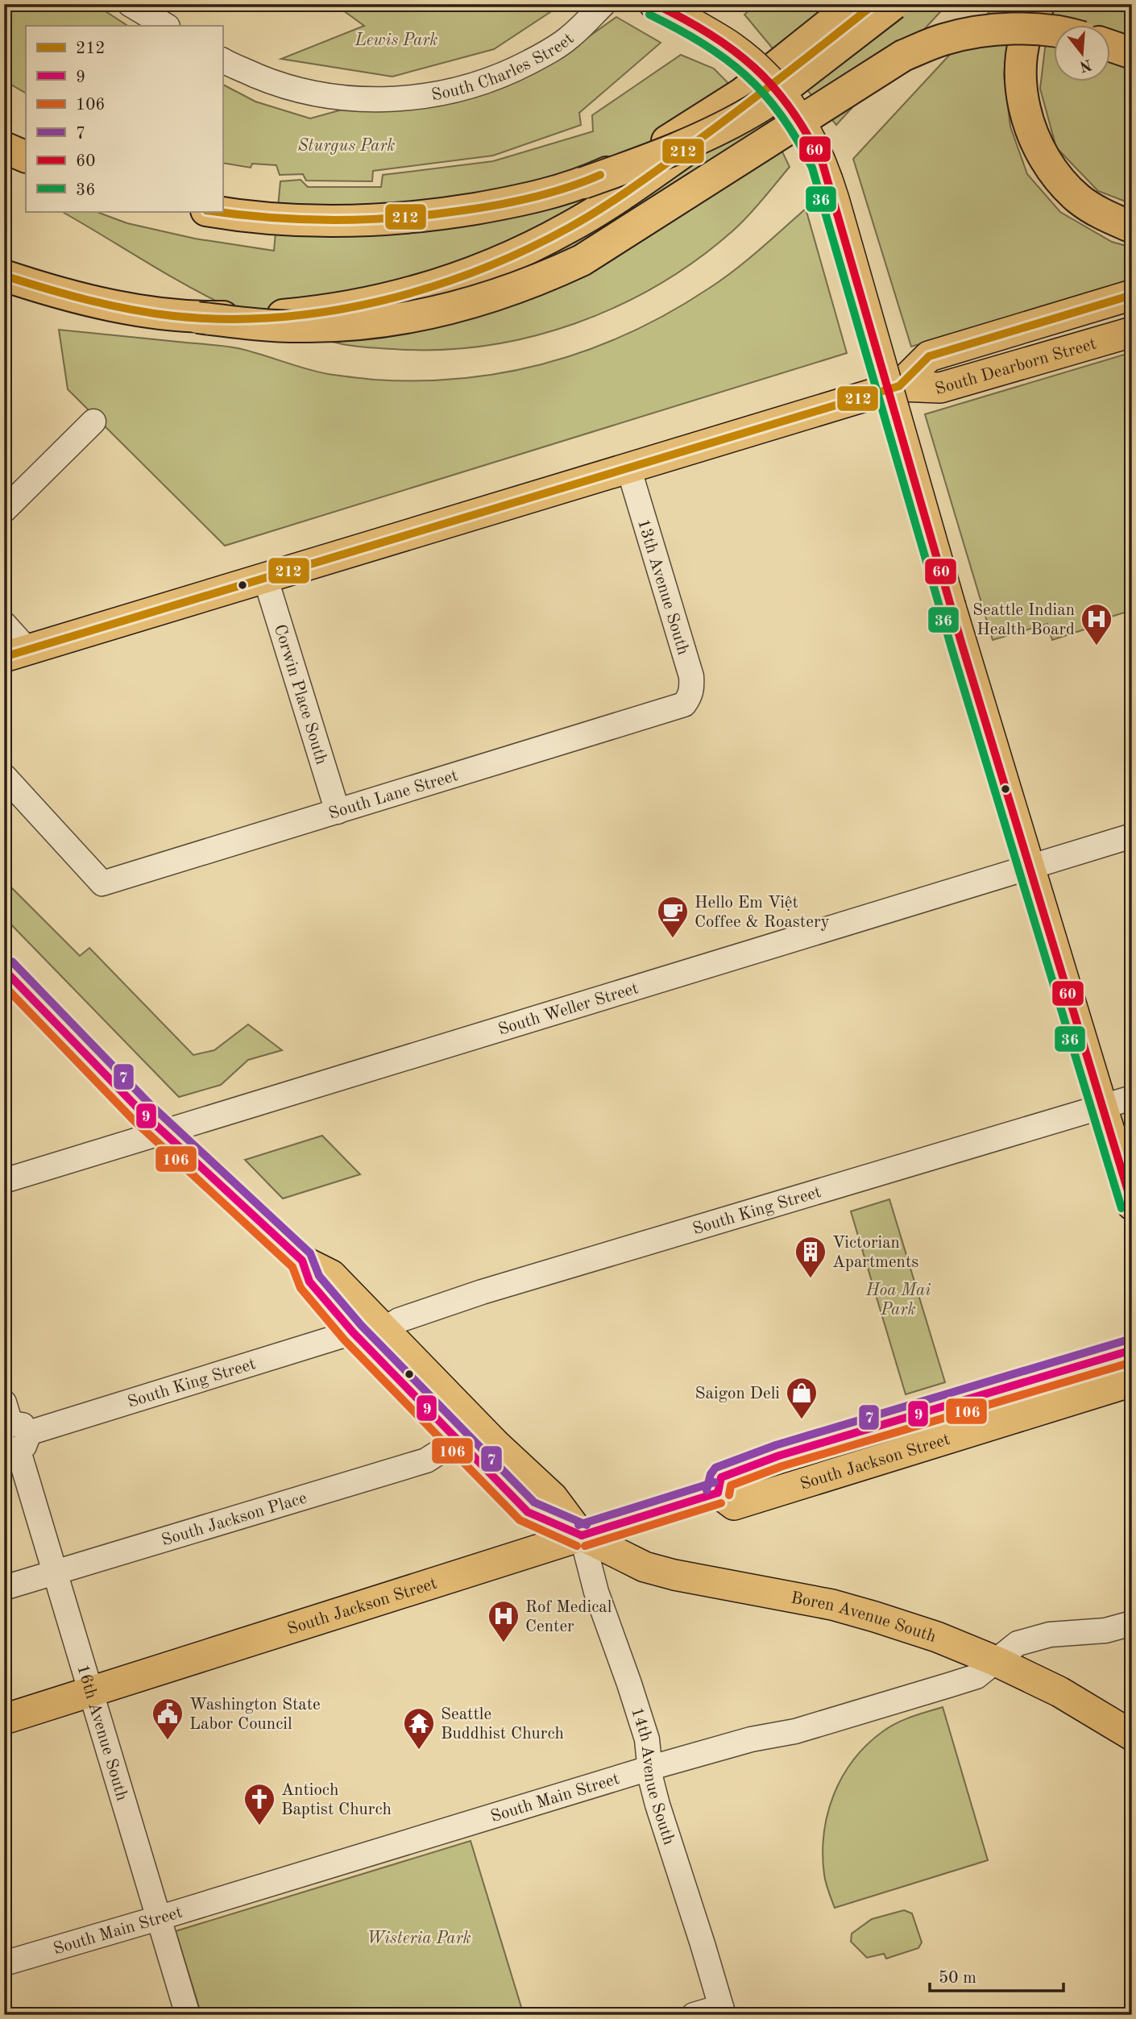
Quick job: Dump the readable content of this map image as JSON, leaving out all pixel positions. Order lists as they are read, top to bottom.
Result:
{
  "streets": {
    "main road": ["South Dearborn Street", "South Jackson Street", "Boren Avenue South"],
    "street": [
      "South Charles Street",
      "13th Avenue South",
      "Corwin Place South",
      "South Lane Street",
      "South Weller Street",
      "South King Street",
      "South Jackson Place",
      "16th Avenue South",
      "14th Avenue South",
      "South Main Street"
    ]
  },
  "crossings": [
    ["South Dearborn Street", "13th Avenue South"],
    ["South Dearborn Street", "Corwin Place South"],
    ["13th Avenue South", "South Lane Street"],
    ["Corwin Place South", "South Lane Street"],
    ["South King Street", "Boren Avenue South"],
    ["South King Street", "16th Avenue South"],
    ["South Jackson Street", "Boren Avenue South"],
    ["South Jackson Street", "16th Avenue South"],
    ["South Jackson Street", "14th Avenue South"],
    ["South Jackson Place", "Boren Avenue South"],
    ["South Jackson Place", "16th Avenue South"],
    ["Boren Avenue South", "14th Avenue South"],
    ["Boren Avenue South", "South Main Street"],
    ["16th Avenue South", "South Main Street"],
    ["14th Avenue South", "South Main Street"]
  ],
  "parks": [
    "Lewis Park",
    "Sturgus Park",
    "Hoa Mai Park",
    "Wisteria Park"
  ],
  "places": {
    "hospital": ["Seattle Indian Health Board", "Rof Medical Center"],
    "cafe": ["Hello Em Việt Coffee & Roastery"],
    "building": ["Victorian Apartments"],
    "shop": ["Saigon Deli"],
    "public building": ["Washington State Labor Council"],
    "temple": ["Seattle Buddhist Church"],
    "church": ["Antioch Baptist Church"]
  },
  "lines": [
    "transit line 212",
    "transit line 60",
    "transit line 36",
    "transit line 7",
    "transit line 9",
    "transit line 106"
  ],
  "legend": [
    "212",
    "9",
    "106",
    "7",
    "60",
    "36"
  ],
  "scale_bar": "50 m",
  "north": "bottom"
}
